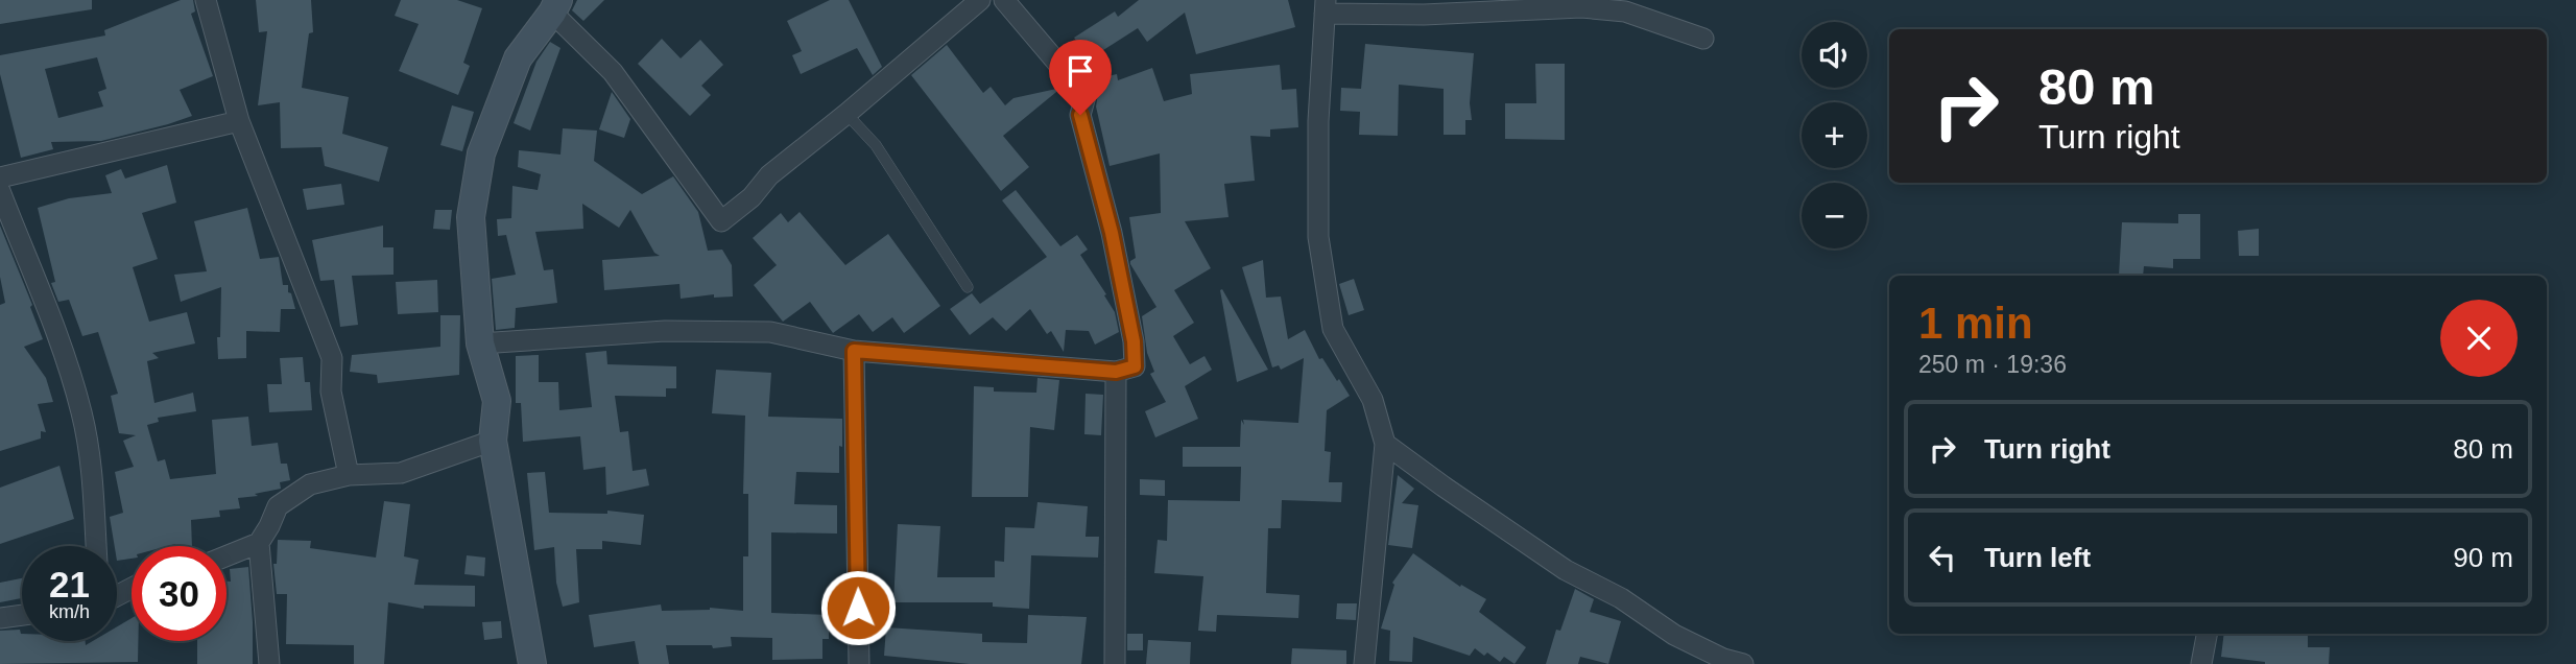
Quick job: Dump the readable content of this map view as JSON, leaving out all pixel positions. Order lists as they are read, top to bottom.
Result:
{
  "page": {
    "map_buttons": ["+", "−"],
    "turn": ["80 m", "Turn right"],
    "heading": ["1 min", "250 m · 19:36"],
    "list": [
      {
        "name": "Turn right",
        "value": "80 m"
      },
      {
        "name": "Turn left",
        "value": "90 m"
      }
    ],
    "speed": "21 km/h",
    "limit": "30"
  }
}
